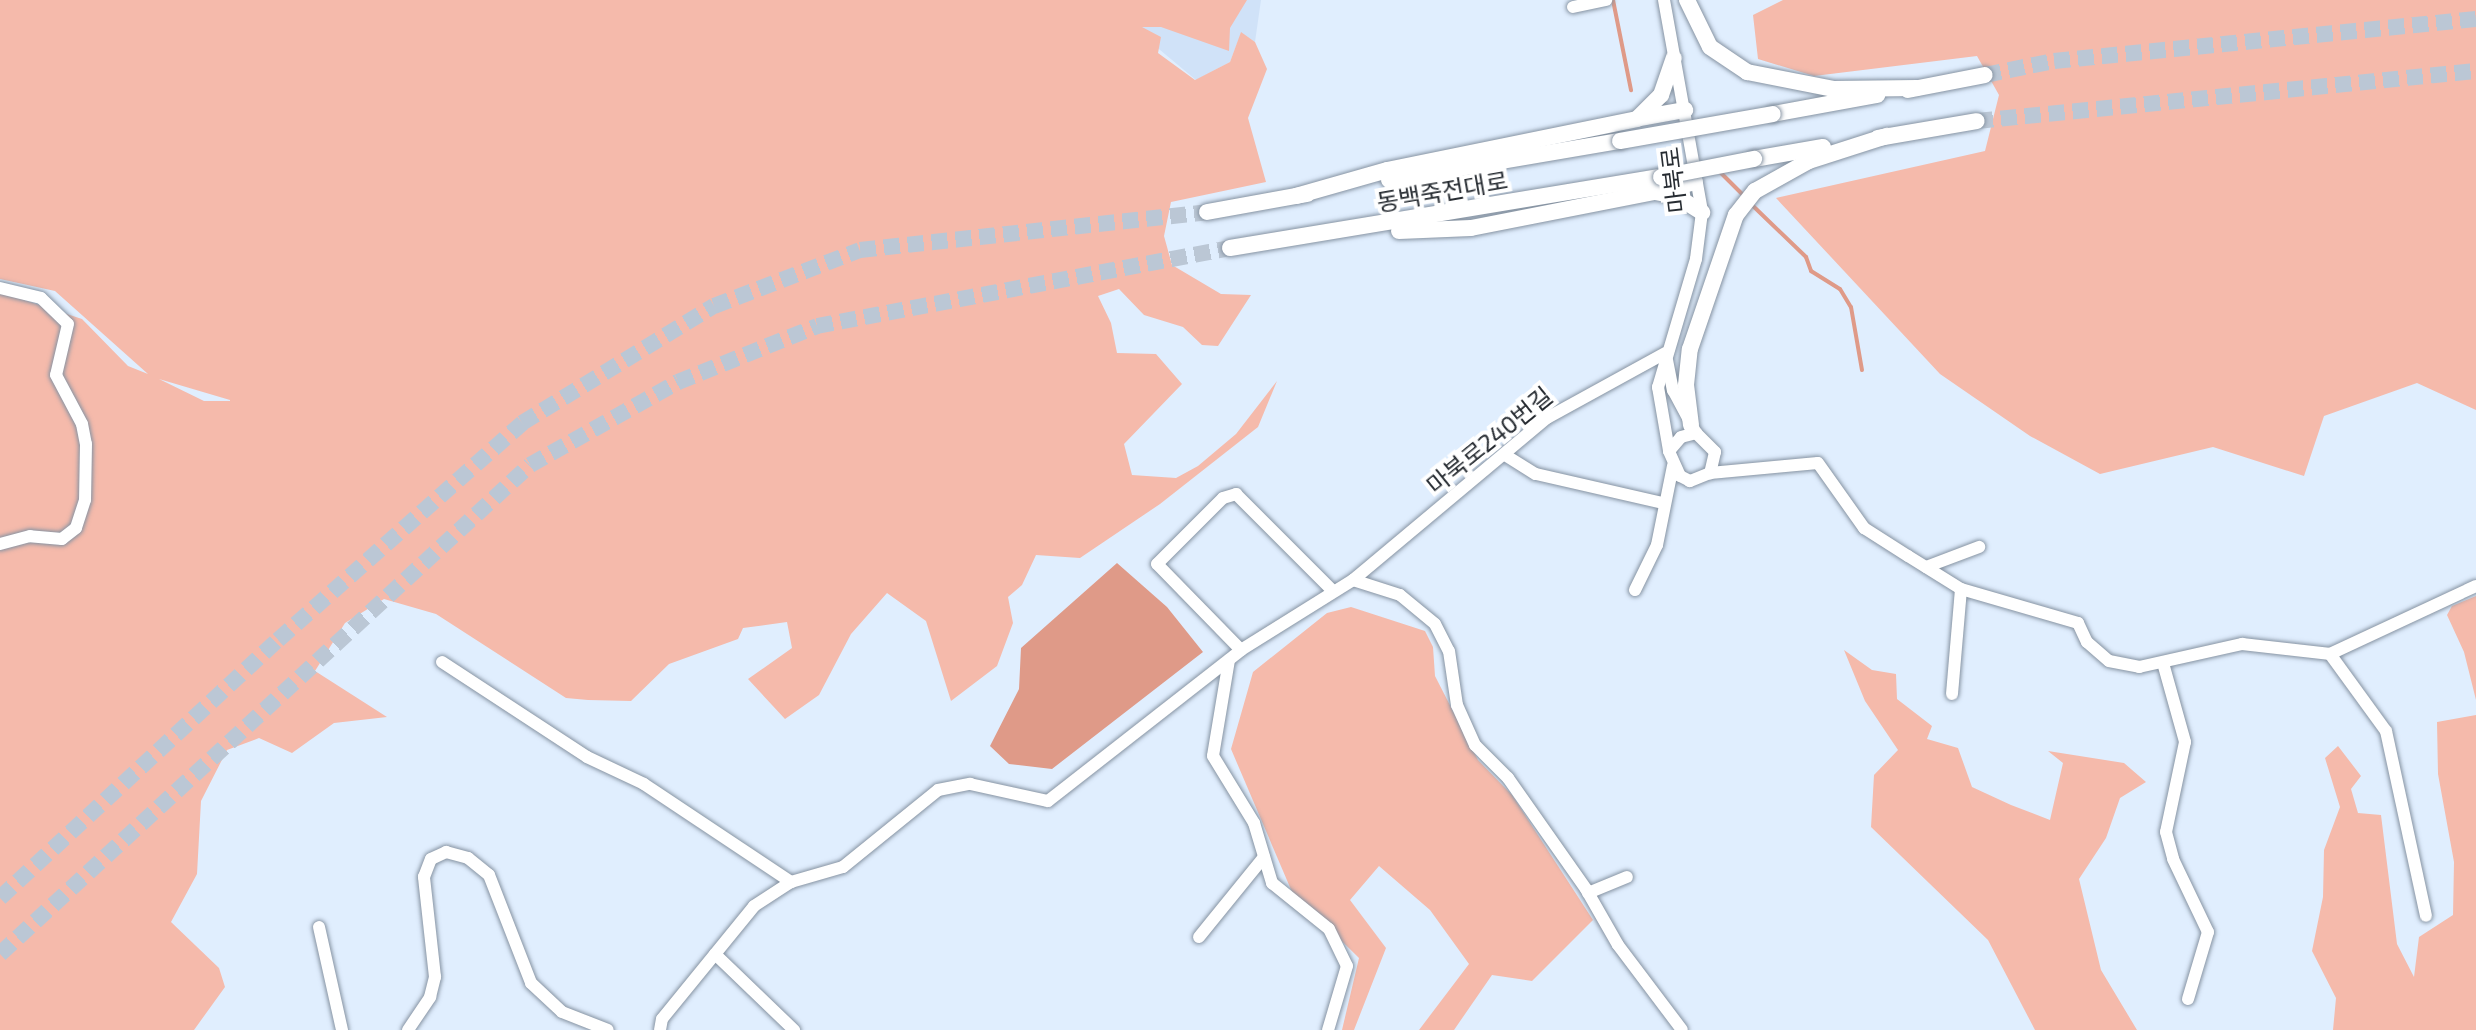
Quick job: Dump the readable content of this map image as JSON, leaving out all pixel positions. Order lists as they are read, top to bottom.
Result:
{
  "streets": {
    "main road": ["동백죽전대로"],
    "street": ["마북로", "마북로240번길"]
  },
  "crossings": [
    ["마북로", "마북로240번길"]
  ]
}
